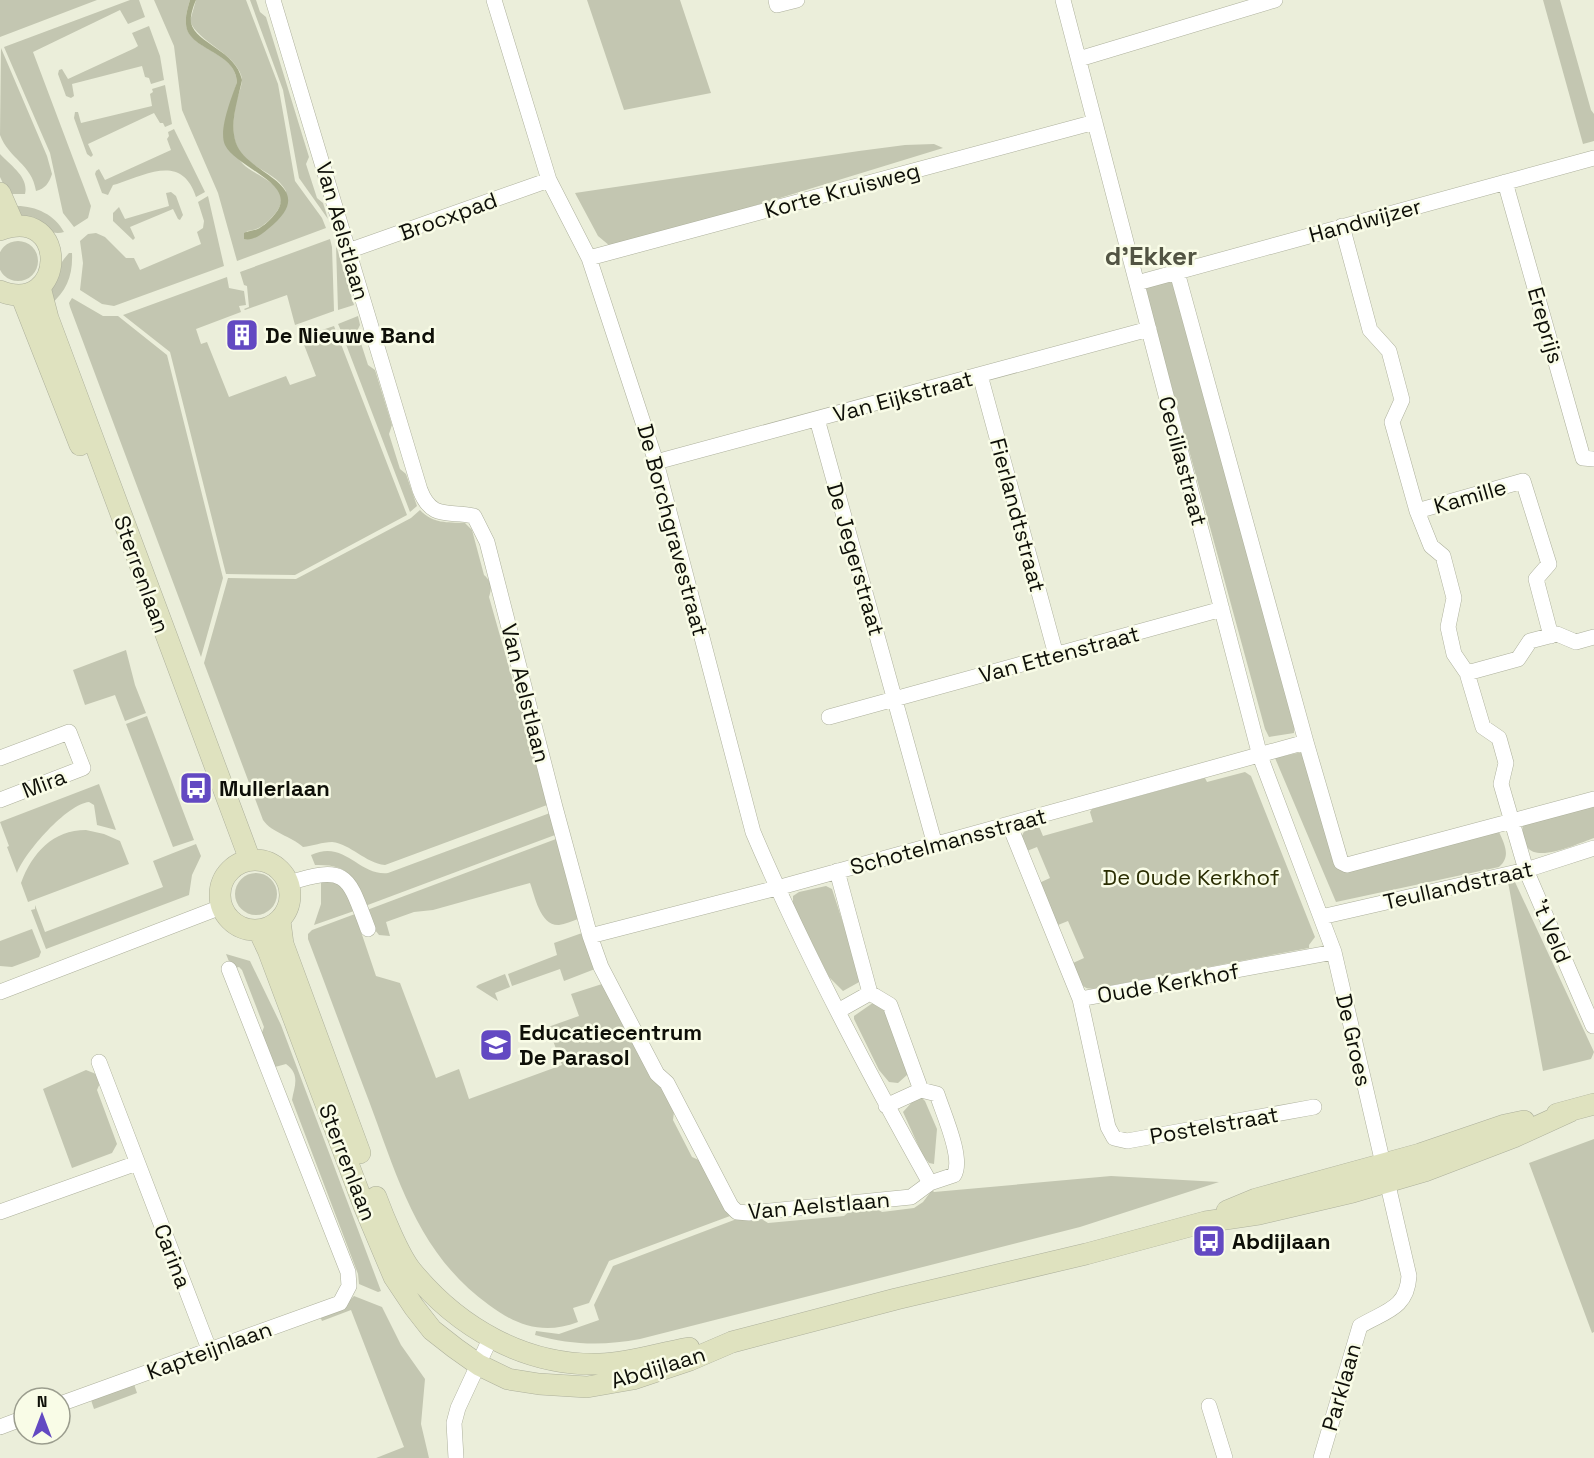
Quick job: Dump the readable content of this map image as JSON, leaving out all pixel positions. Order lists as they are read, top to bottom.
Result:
{
  "streets": {
    "street": [
      "Korte Kruisweg",
      "Brocxpad",
      "Handwijzer",
      "Van Aelstlaan",
      "Ereprijs",
      "Van Eijkstraat",
      "Ceciliastraat",
      "Kamille",
      "Fierlandtstraat",
      "De Borchgravestraat",
      "De Jegerstraat",
      "Sterrenlaan",
      "Van Ettenstraat",
      "Mira",
      "Schotelmansstraat",
      "Teullandstraat",
      "'t Veld",
      "Oude Kerkhof",
      "De Groes",
      "Postelstraat",
      "Carina",
      "Kapteijnlaan",
      "Abdijlaan",
      "Parklaan"
    ]
  },
  "crossings": [
    ["Korte Kruisweg", "Ceciliastraat"],
    ["Korte Kruisweg", "De Borchgravestraat"],
    ["Brocxpad", "Van Aelstlaan"],
    ["Brocxpad", "De Borchgravestraat"],
    ["Handwijzer", "Ereprijs"],
    ["Handwijzer", "Ceciliastraat"],
    ["Handwijzer", "'t Veld"],
    ["Van Aelstlaan", "De Borchgravestraat"],
    ["Van Aelstlaan", "Schotelmansstraat"],
    ["Van Eijkstraat", "Ceciliastraat"],
    ["Van Eijkstraat", "Fierlandtstraat"],
    ["Van Eijkstraat", "De Borchgravestraat"],
    ["Van Eijkstraat", "De Jegerstraat"],
    ["Ceciliastraat", "Van Ettenstraat"],
    ["Ceciliastraat", "Schotelmansstraat"],
    ["Ceciliastraat", "Teullandstraat"],
    ["Ceciliastraat", "De Groes"],
    ["Kamille", "'t Veld"],
    ["Fierlandtstraat", "Van Ettenstraat"],
    ["De Borchgravestraat", "Schotelmansstraat"],
    ["De Jegerstraat", "Van Ettenstraat"],
    ["De Jegerstraat", "Schotelmansstraat"],
    ["Sterrenlaan", "Kapteijnlaan"],
    ["Sterrenlaan", "Abdijlaan"],
    ["Schotelmansstraat", "Oude Kerkhof"],
    ["Teullandstraat", "'t Veld"],
    ["Teullandstraat", "De Groes"],
    ["Oude Kerkhof", "De Groes"],
    ["Oude Kerkhof", "Postelstraat"],
    ["De Groes", "Abdijlaan"],
    ["De Groes", "Parklaan"],
    ["Carina", "Kapteijnlaan"],
    ["Abdijlaan", "Parklaan"]
  ],
  "districts": ["d'Ekker"],
  "parks": ["De Oude Kerkhof"],
  "places": {
    "building": ["De Nieuwe Band"],
    "bus stop": ["Mullerlaan", "Abdijlaan"],
    "school or university": ["Educatiecentrum De Parasol"]
  },
  "north": "top"
}
